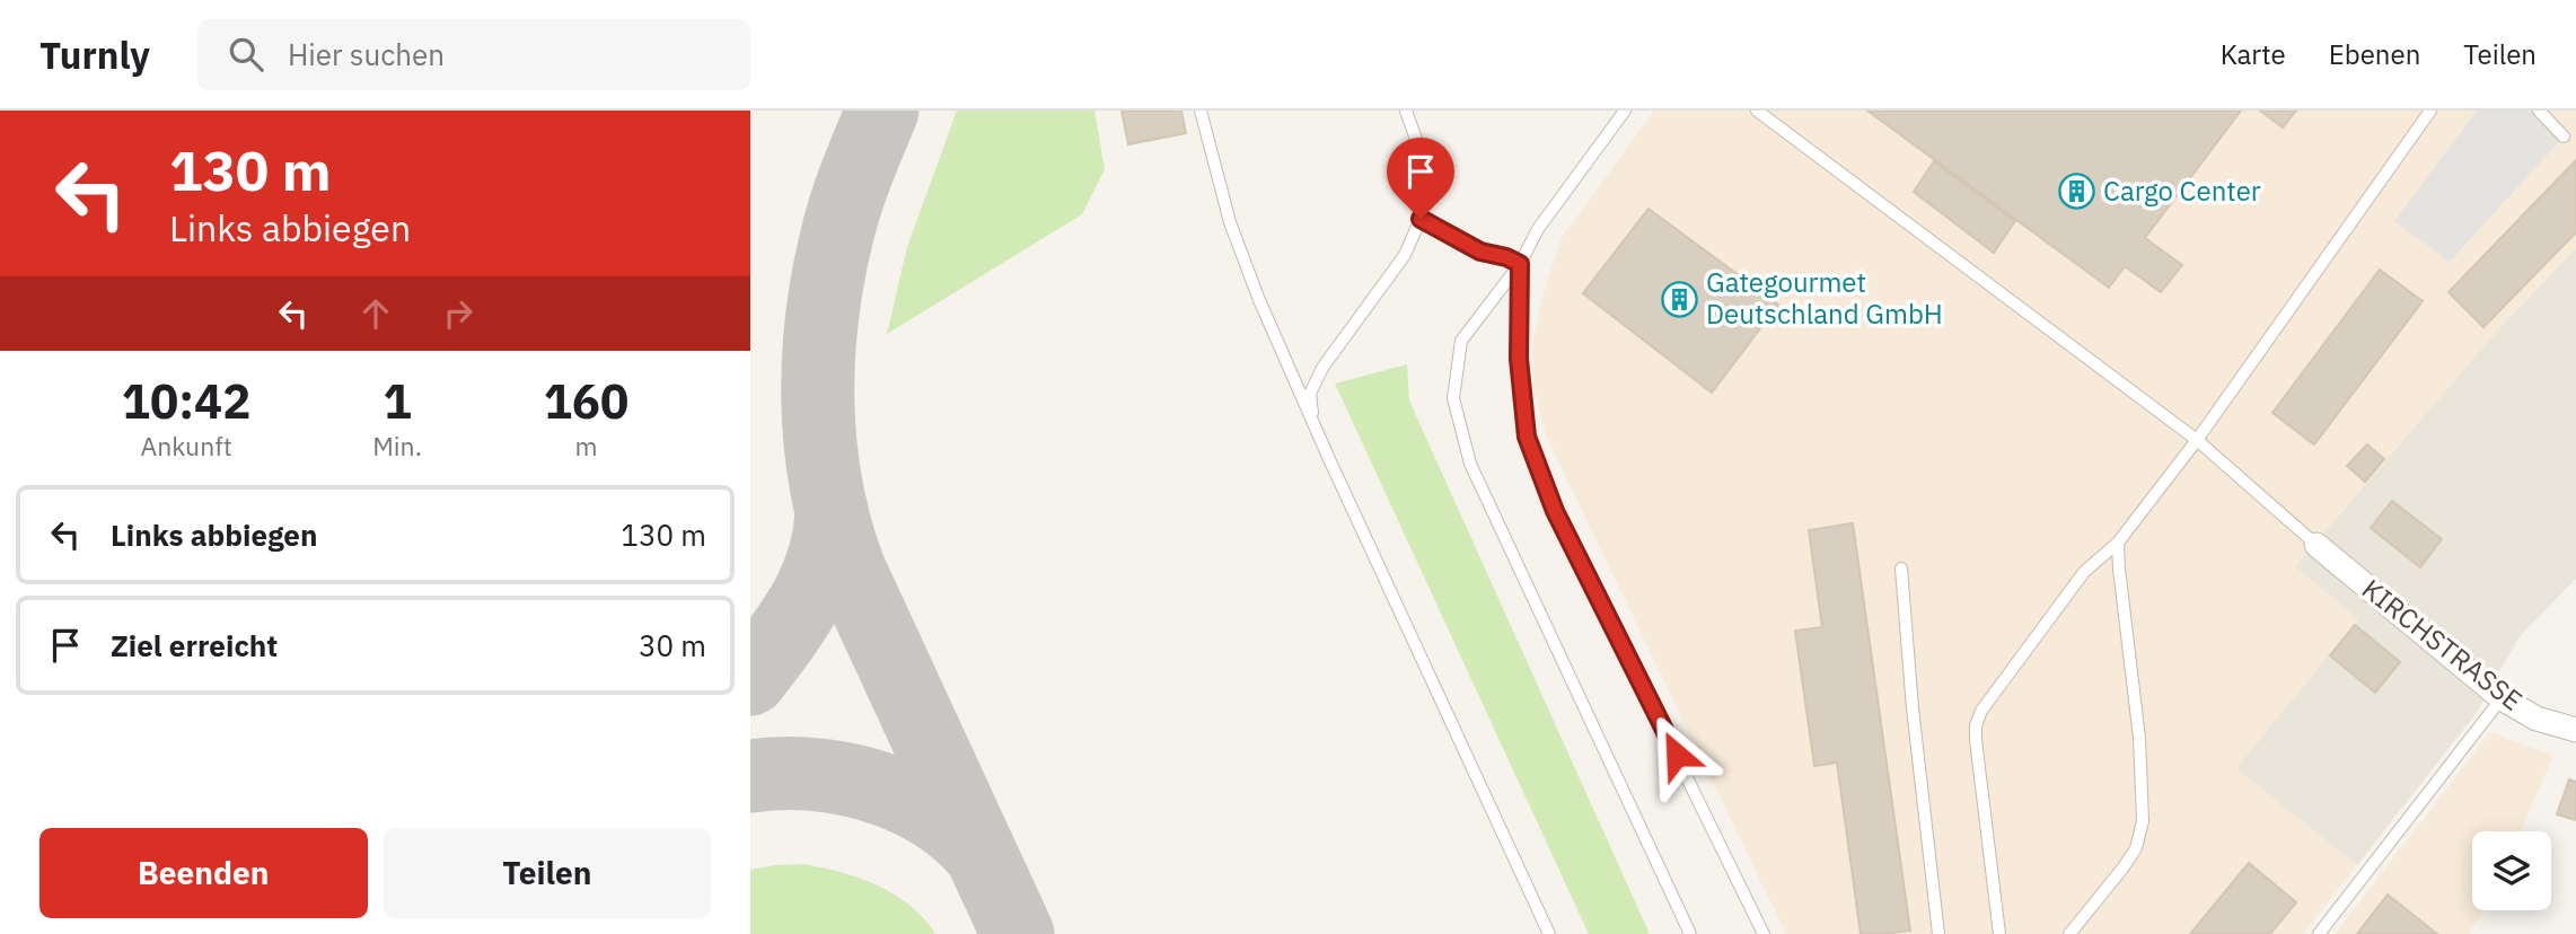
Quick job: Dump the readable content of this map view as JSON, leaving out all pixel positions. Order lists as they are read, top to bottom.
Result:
{
  "streets": {
    "street": ["KIRCHSTRASSE"]
  },
  "places": {
    "building": ["Cargo Center", "Gategourmet Deutschland GmbH"]
  },
  "page": {
    "header": "Turnly",
    "search": "Hier suchen",
    "nav": ["Karte", "Ebenen", "Teilen"],
    "turn": ["130 m", "Links abbiegen"],
    "eta": [
      "10:42",
      "Ankunft",
      "1",
      "Min.",
      "160",
      "m"
    ],
    "list": [
      {
        "name": "Links abbiegen",
        "value": "130 m"
      },
      {
        "name": "Ziel erreicht",
        "value": "30 m"
      }
    ],
    "buttons": ["Beenden", "Teilen"]
  }
}
